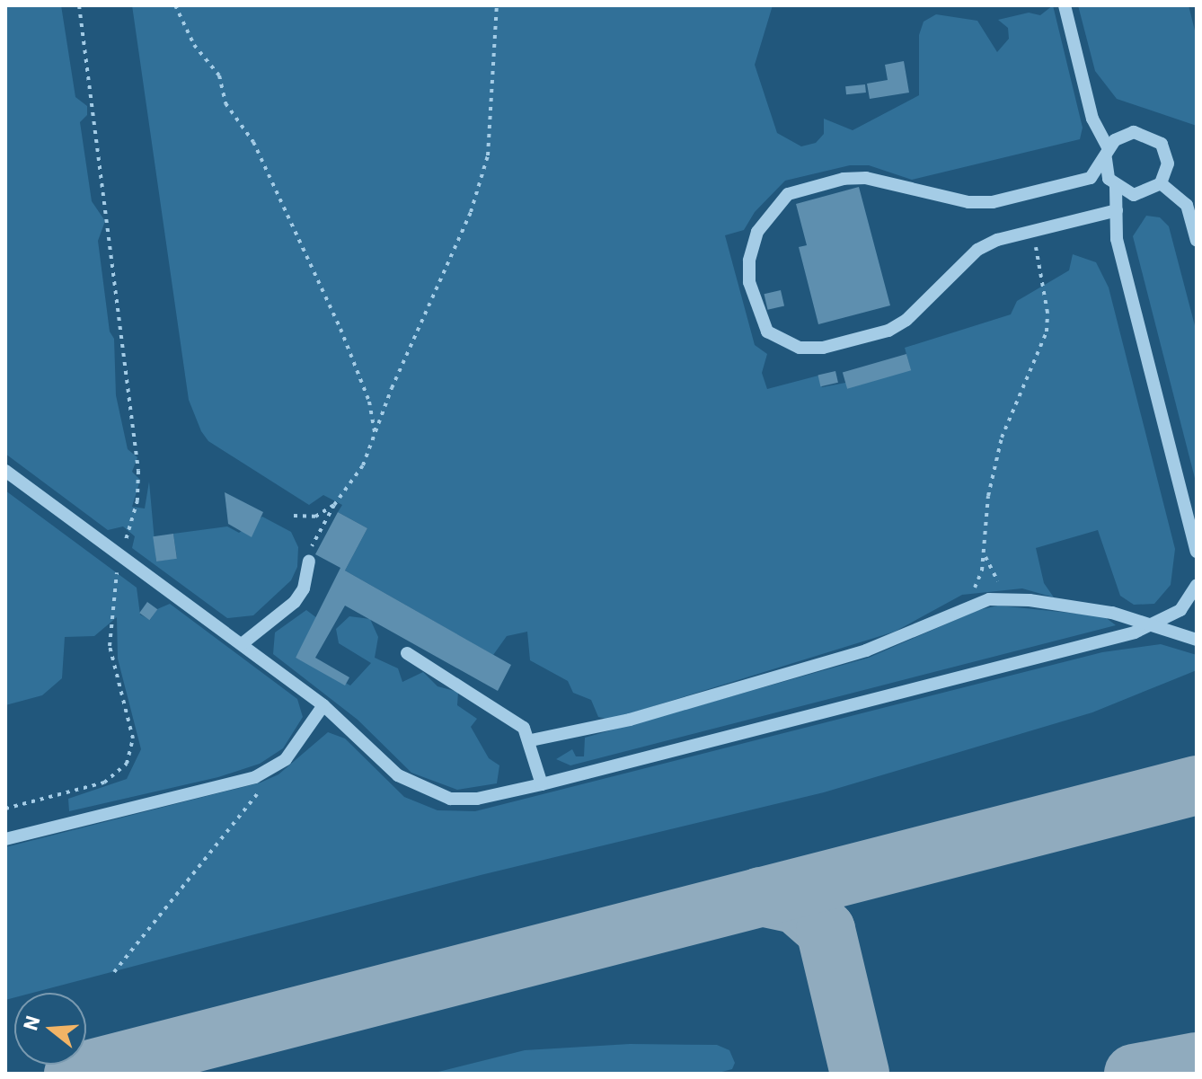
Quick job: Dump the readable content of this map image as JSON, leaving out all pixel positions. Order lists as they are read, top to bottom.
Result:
{
  "north": "left"
}
